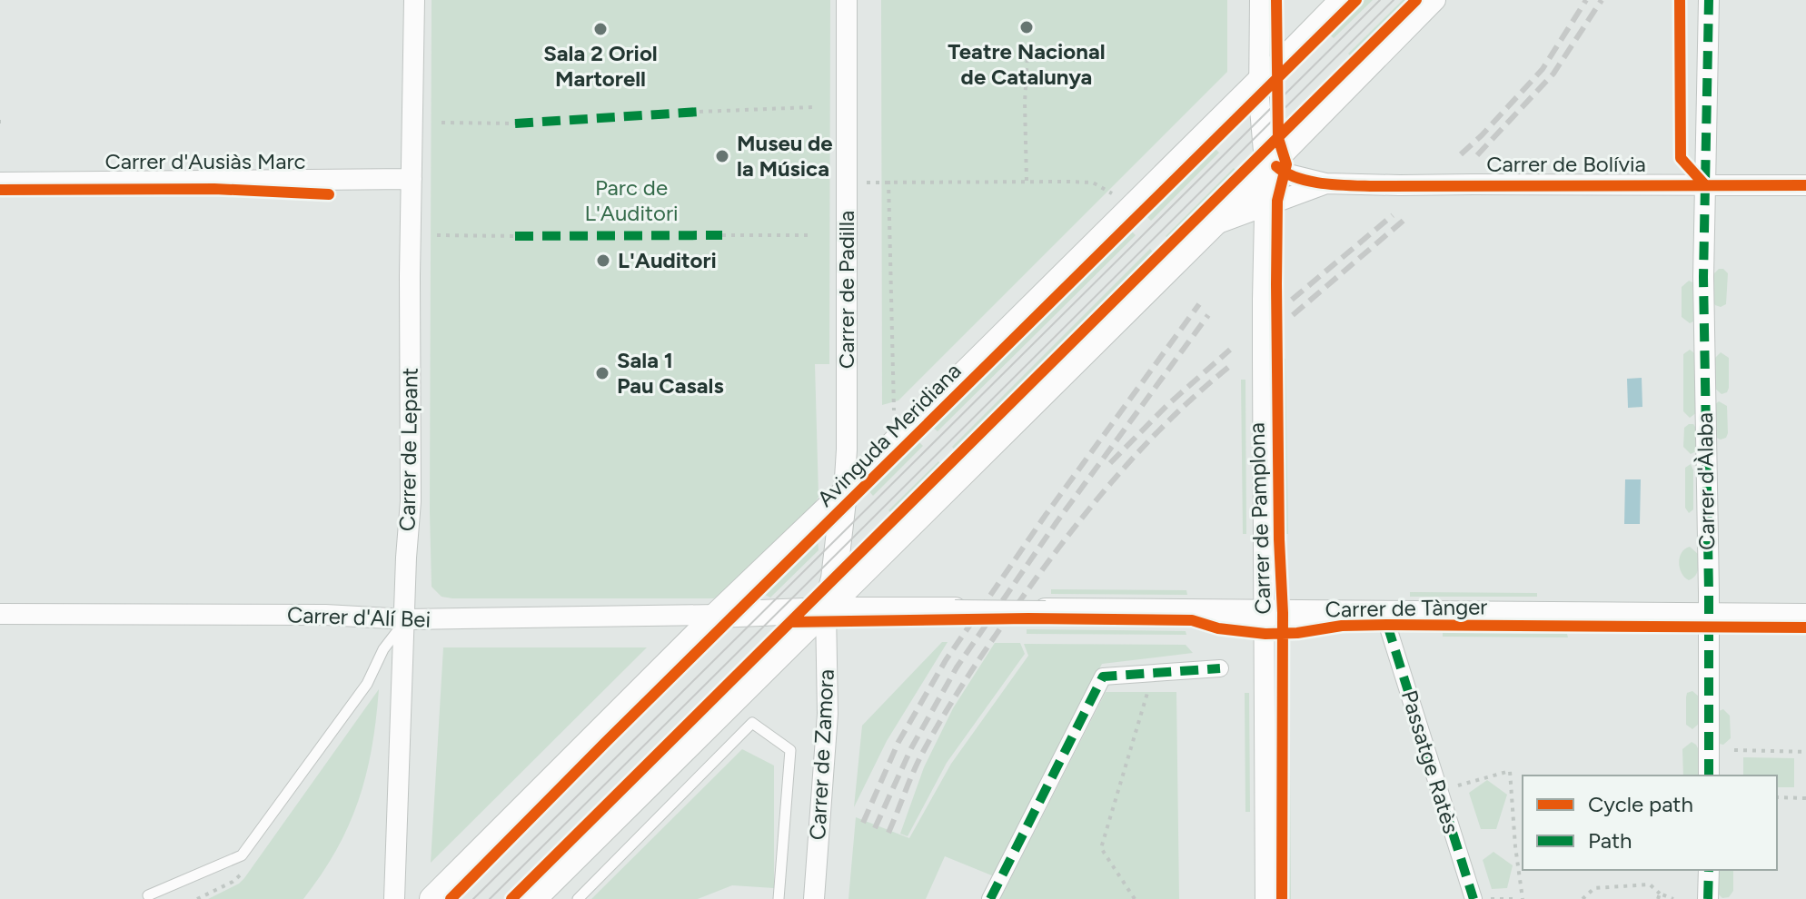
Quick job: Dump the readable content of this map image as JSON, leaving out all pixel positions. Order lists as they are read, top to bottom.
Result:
{
  "streets": {
    "street": [
      "Carrer d'Ausiàs Marc",
      "Carrer de Bolívia",
      "Carrer de Padilla",
      "Avinguda Meridiana",
      "Carrer de Lepant",
      "Carrer d'Àlaba",
      "Carrer de Pamplona",
      "Carrer de Tànger",
      "Carrer d'Alí Bei",
      "Carrer de Zamora",
      "Passatge Ratès"
    ]
  },
  "crossings": [
    ["Carrer d'Ausiàs Marc", "Carrer de Lepant"],
    ["Carrer de Bolívia", "Carrer d'Àlaba"],
    ["Carrer de Bolívia", "Carrer de Pamplona"],
    ["Carrer de Padilla", "Avinguda Meridiana"],
    ["Avinguda Meridiana", "Carrer de Pamplona"],
    ["Avinguda Meridiana", "Carrer de Tànger"],
    ["Avinguda Meridiana", "Carrer d'Alí Bei"],
    ["Carrer de Lepant", "Carrer d'Alí Bei"],
    ["Carrer d'Àlaba", "Carrer de Tànger"],
    ["Carrer de Pamplona", "Carrer de Tànger"],
    ["Carrer de Tànger", "Carrer d'Alí Bei"],
    ["Carrer de Tànger", "Carrer de Zamora"]
  ],
  "parks": ["Parc de L'Auditori"],
  "places": [
    "Teatre Nacional de Catalunya",
    "Sala 2 Oriol Martorell",
    "Museu de la Música",
    "L'Auditori",
    "Sala 1 Pau Casals"
  ],
  "legend": ["Cycle path", "Path"]
}
